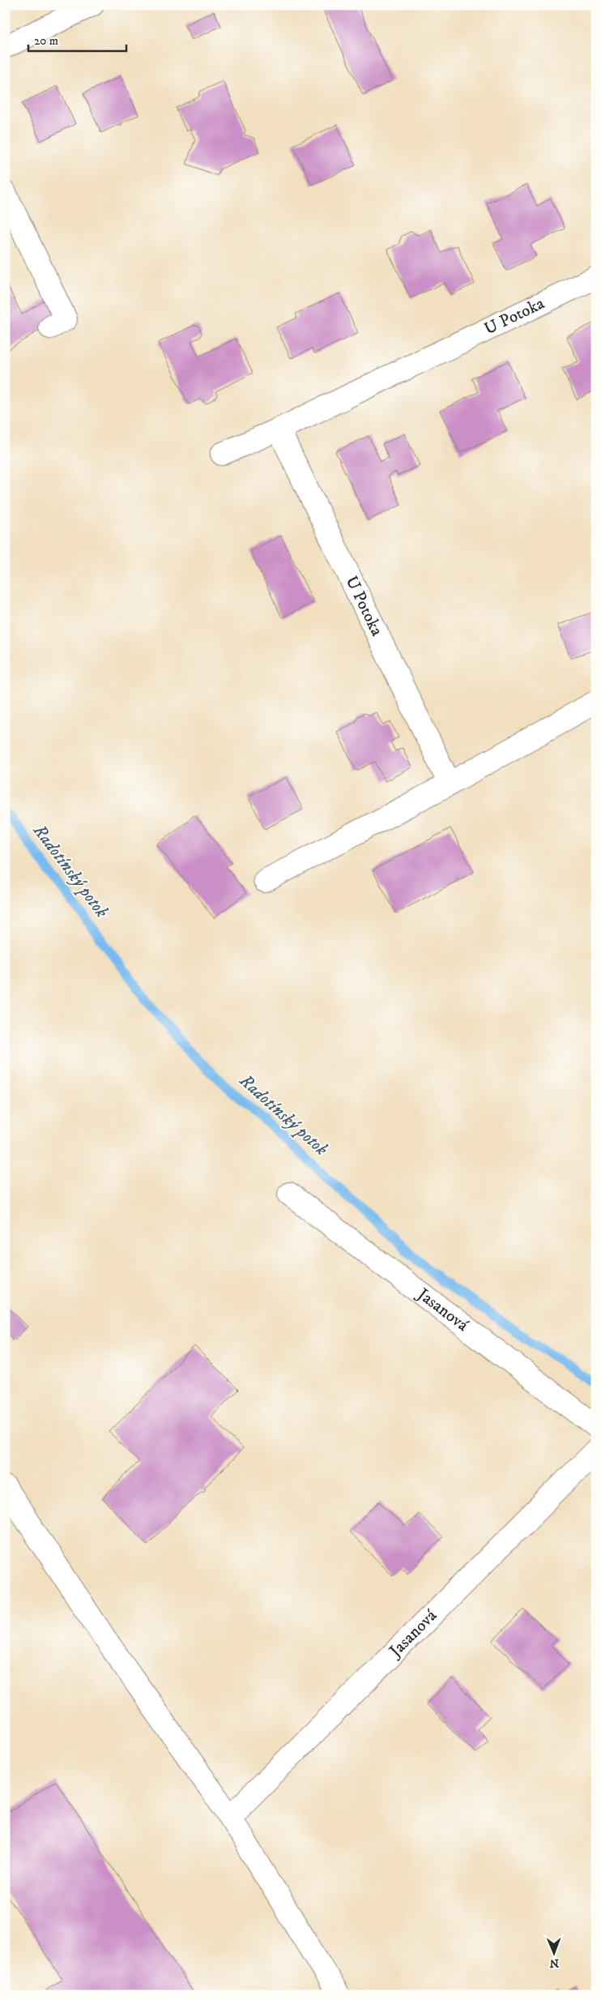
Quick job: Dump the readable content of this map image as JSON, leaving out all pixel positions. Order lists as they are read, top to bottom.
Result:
{
  "streets": {
    "street": ["U Potoka", "Jasanová"]
  },
  "water": ["Radotínský potok"],
  "scale_bar": "20 m",
  "north": "bottom"
}
